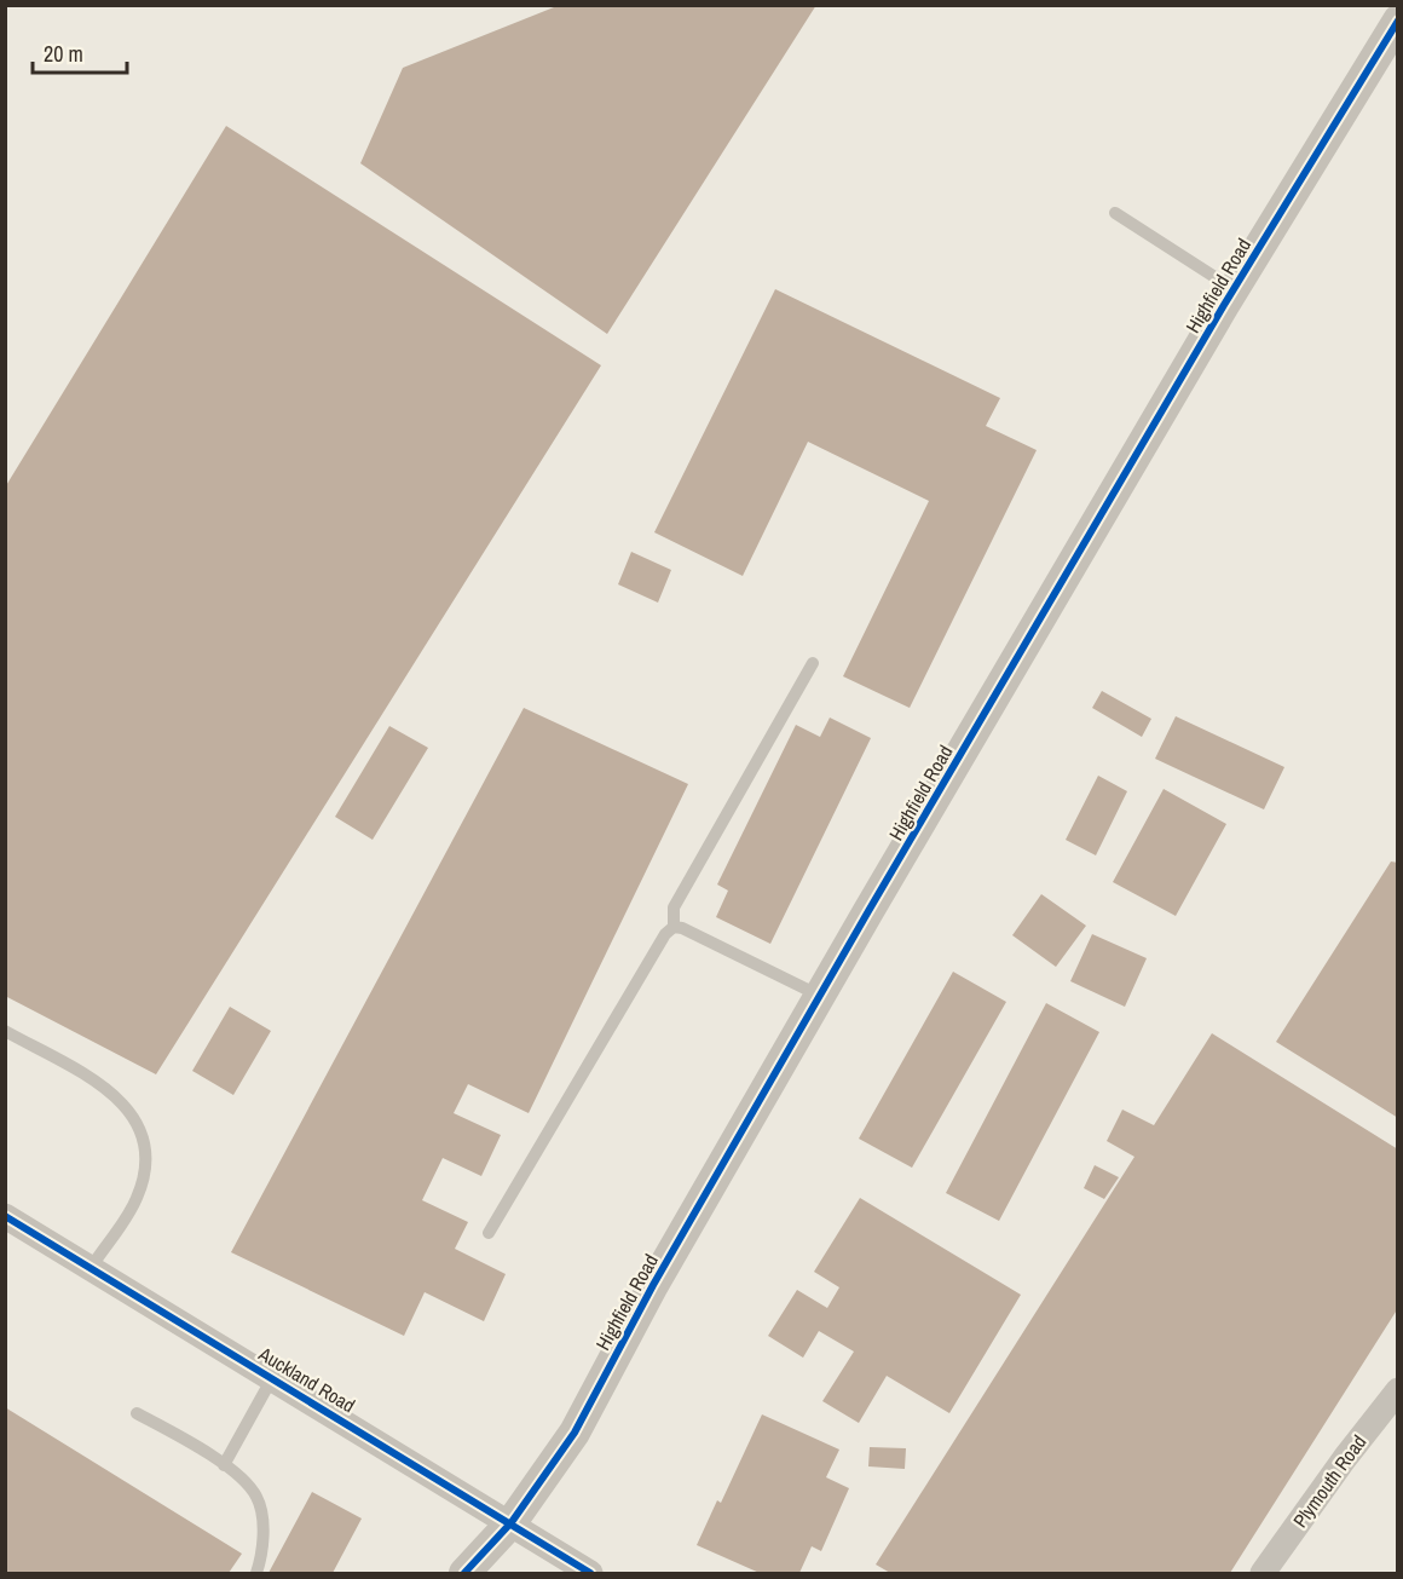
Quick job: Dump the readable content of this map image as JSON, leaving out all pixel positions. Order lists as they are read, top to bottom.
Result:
{
  "streets": {
    "street": ["Highfield Road", "Auckland Road", "Plymouth Road"]
  },
  "crossings": [
    ["Highfield Road", "Auckland Road"]
  ],
  "scale_bar": "20 m"
}
